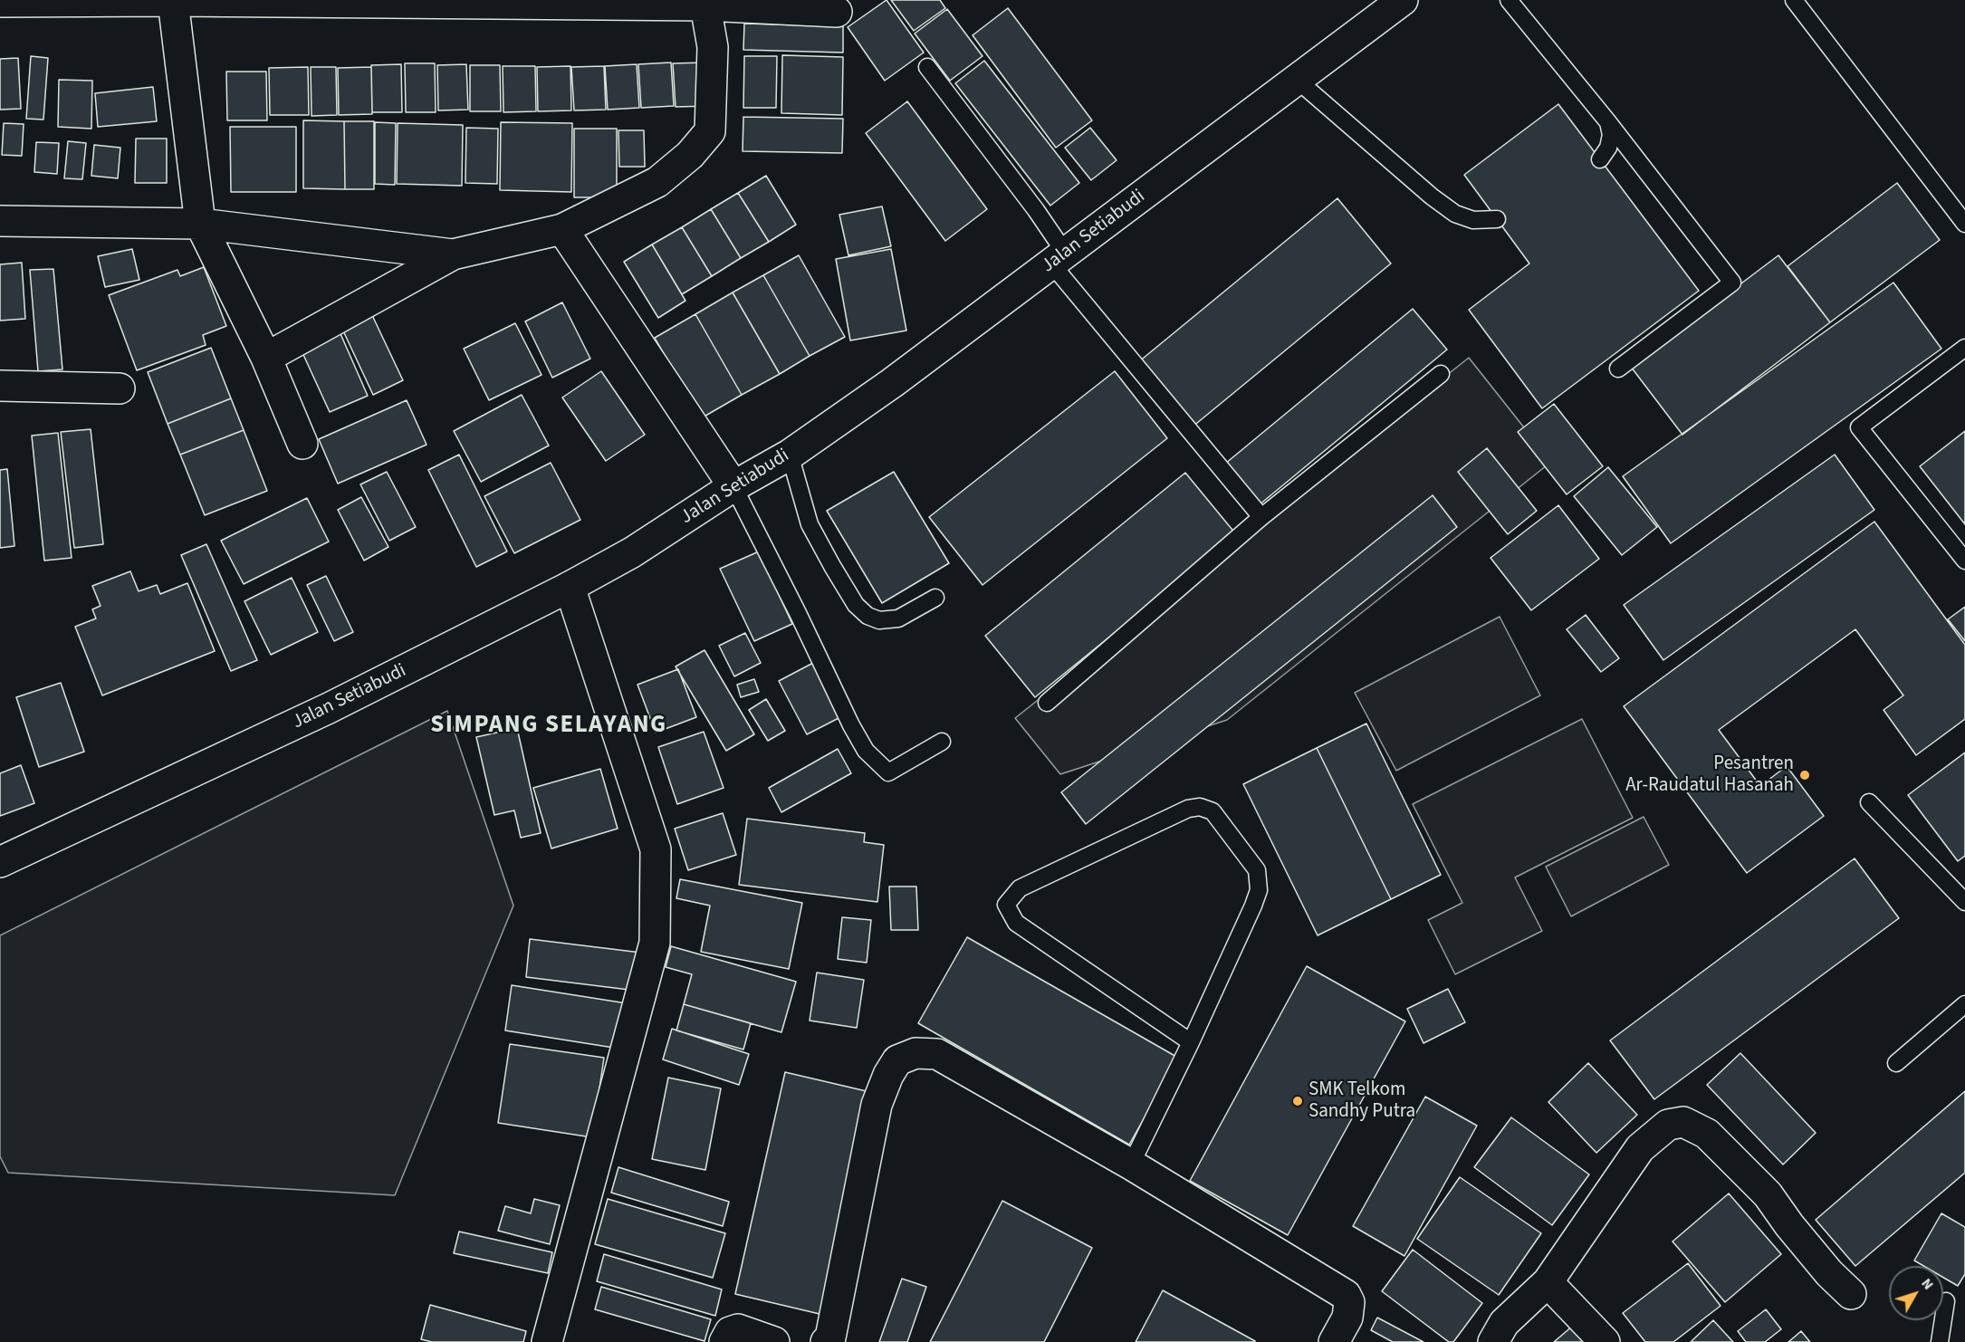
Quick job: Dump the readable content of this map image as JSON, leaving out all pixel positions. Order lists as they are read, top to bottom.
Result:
{
  "streets": {
    "street": ["Jalan Setiabudi"]
  },
  "districts": ["SIMPANG SELAYANG"],
  "places": ["Pesantren Ar-Raudatul Hasanah", "SMK Telkom Sandhy Putra"],
  "north": "top right"
}
